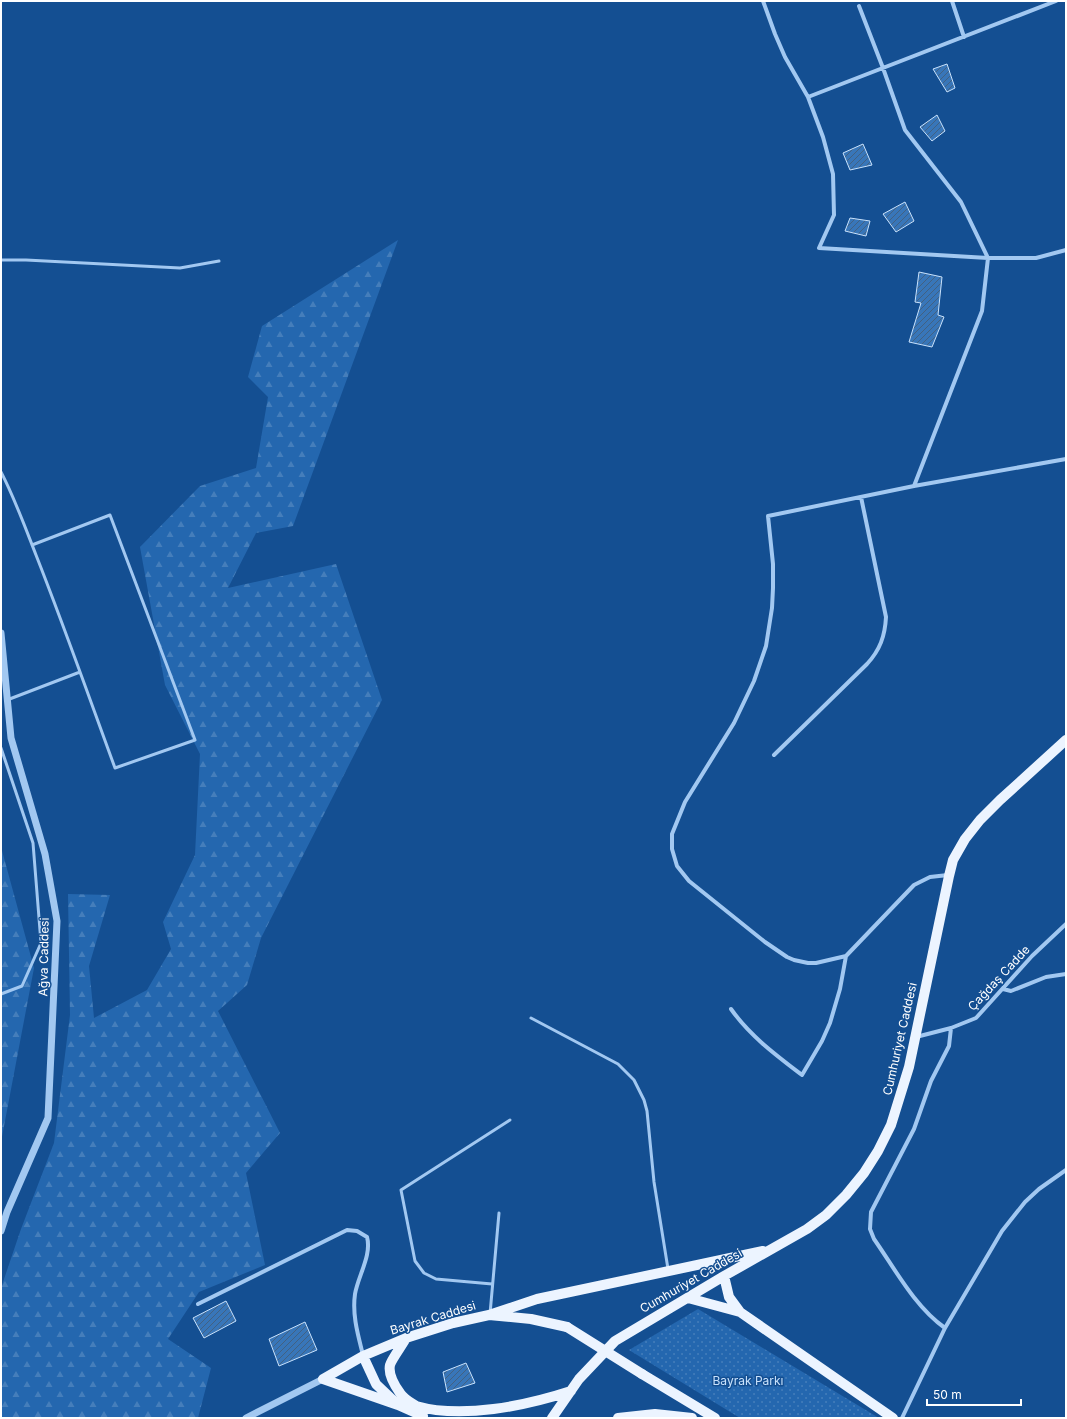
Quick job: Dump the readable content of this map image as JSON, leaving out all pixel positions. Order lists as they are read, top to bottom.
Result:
{
  "streets": {
    "main road": ["Cumhuriyet Caddesi", "Bayrak Caddesi"],
    "street": ["Ağva Caddesi", "Çağdaş Cadde"]
  },
  "crossings": [
    ["Çağdaş Cadde", "Cumhuriyet Caddesi"]
  ],
  "parks": ["Bayrak Parkı"],
  "scale_bar": "50 m"
}
